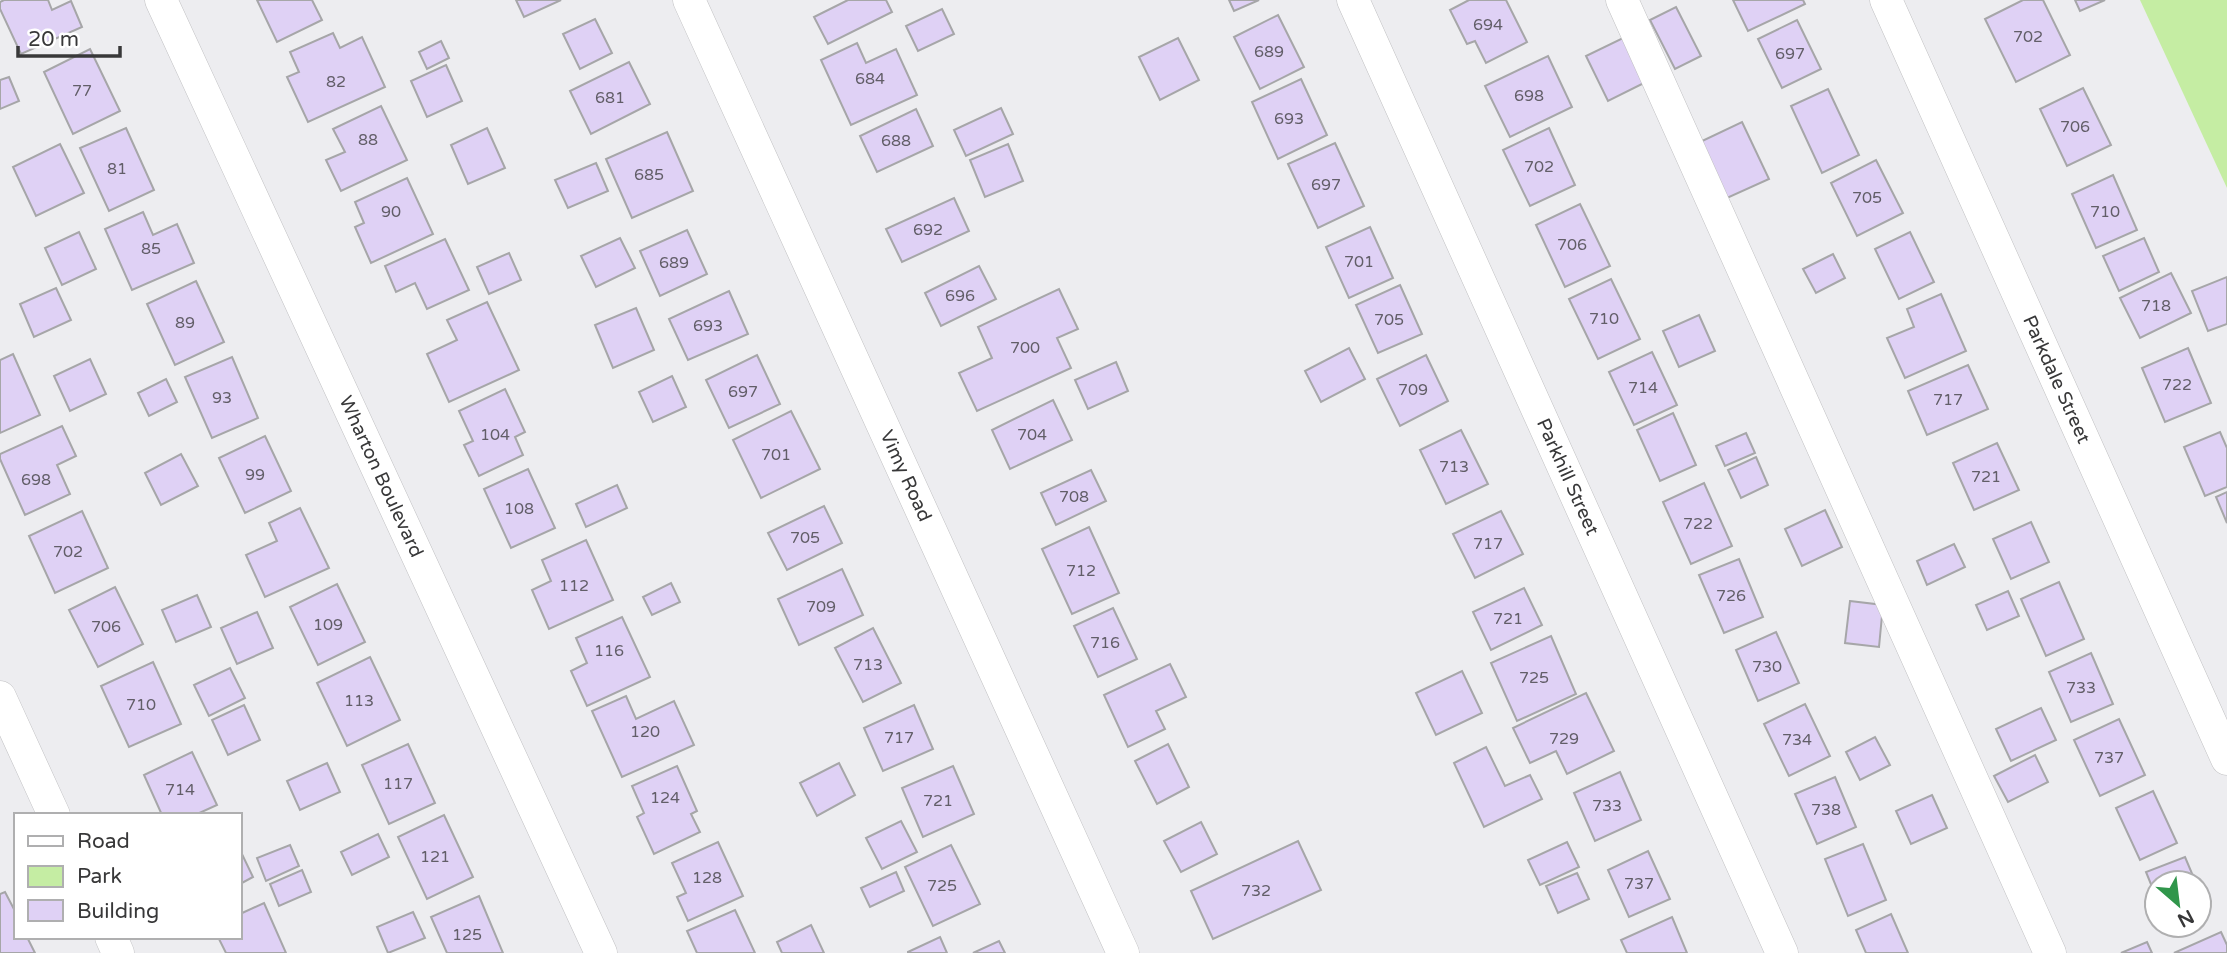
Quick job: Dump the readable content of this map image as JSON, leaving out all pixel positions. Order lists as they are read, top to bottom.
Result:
{
  "streets": {
    "street": [
      "Parkdale Street",
      "Wharton Boulevard",
      "Vimy Road",
      "Parkhill Street"
    ]
  },
  "house_numbers": [
    "694",
    "702",
    "689",
    "697",
    "684",
    "82",
    "77",
    "698",
    "681",
    "693",
    "706",
    "88",
    "688",
    "702",
    "81",
    "685",
    "697",
    "705",
    "90",
    "710",
    "692",
    "706",
    "85",
    "701",
    "689",
    "696",
    "718",
    "710",
    "705",
    "89",
    "693",
    "700",
    "722",
    "714",
    "709",
    "697",
    "93",
    "717",
    "104",
    "704",
    "701",
    "713",
    "99",
    "721",
    "698",
    "708",
    "108",
    "722",
    "705",
    "717",
    "702",
    "712",
    "112",
    "726",
    "709",
    "721",
    "109",
    "706",
    "716",
    "116",
    "713",
    "730",
    "725",
    "733",
    "113",
    "710",
    "120",
    "717",
    "729",
    "734",
    "737",
    "117",
    "714",
    "124",
    "721",
    "733",
    "738",
    "121",
    "128",
    "737",
    "725",
    "732",
    "125"
  ],
  "legend": ["Road", "Park", "Building"],
  "scale_bar": "20 m",
  "north": "bottom right"
}
